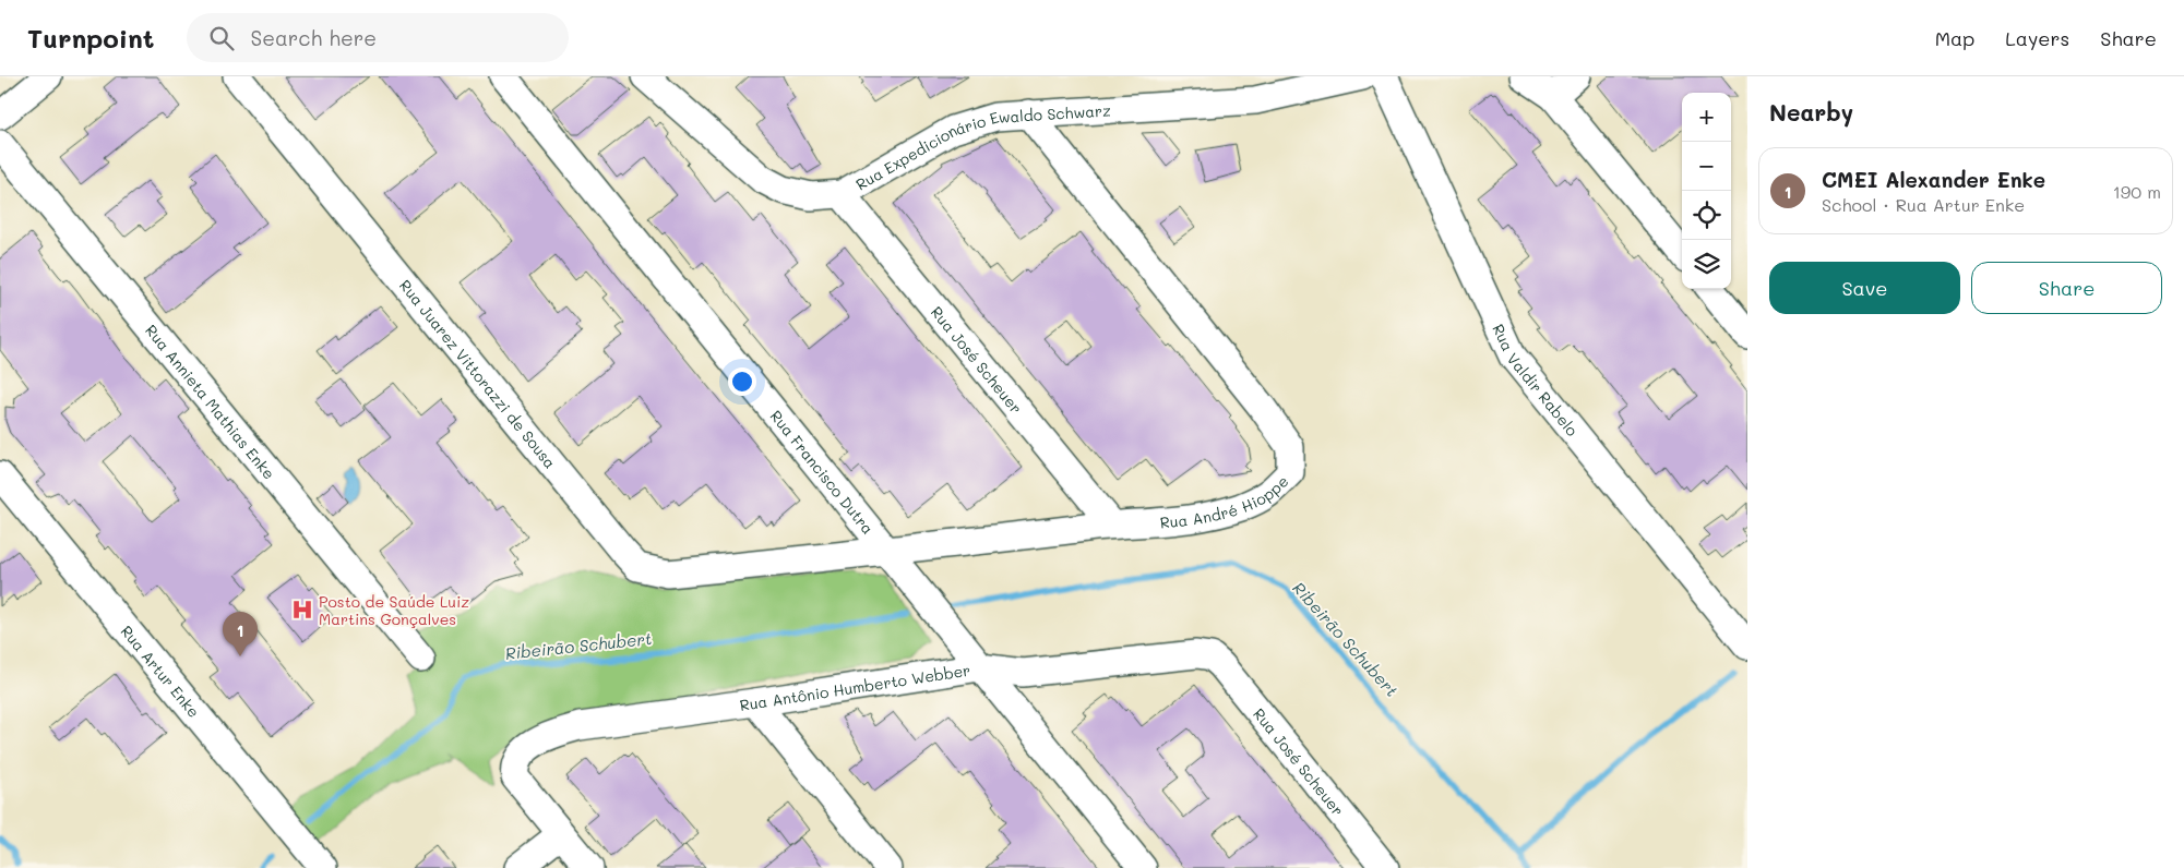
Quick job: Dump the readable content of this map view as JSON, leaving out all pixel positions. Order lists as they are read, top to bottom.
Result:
{
  "streets": {
    "street": [
      "Rua Expedicionário Ewaldo Schwarz",
      "Rua José Scheuer",
      "Rua Juarez Vittorazzi de Sousa",
      "Rua Valdir Rabelo",
      "Rua Annieta Mathias Enke",
      "Rua Francisco Dutra",
      "Rua André Hioppe",
      "Rua Artur Enke",
      "Rua Antônio Humberto Webber"
    ]
  },
  "crossings": [
    ["Rua Expedicionário Ewaldo Schwarz", "Rua José Scheuer"],
    ["Rua Expedicionário Ewaldo Schwarz", "Rua André Hioppe"],
    ["Rua José Scheuer", "Rua André Hioppe"],
    ["Rua José Scheuer", "Rua Antônio Humberto Webber"],
    ["Rua Juarez Vittorazzi de Sousa", "Rua André Hioppe"],
    ["Rua Francisco Dutra", "Rua André Hioppe"],
    ["Rua Francisco Dutra", "Rua Antônio Humberto Webber"]
  ],
  "water": ["Ribeirão Schubert"],
  "places": {
    "hospital": ["Posto de Saúde Luiz Martins Gonçalves"]
  },
  "page": {
    "header": "Turnpoint",
    "search": "Search here",
    "nav": ["Map", "Layers", "Share"],
    "heading": "Nearby",
    "map_buttons": ["+", "−"],
    "list": [
      {
        "mark": "1",
        "name": "CMEI Alexander Enke",
        "note": "School · Rua Artur Enke",
        "value": "190 m"
      }
    ],
    "buttons": ["Save", "Share"],
    "pins": "1"
  }
}
